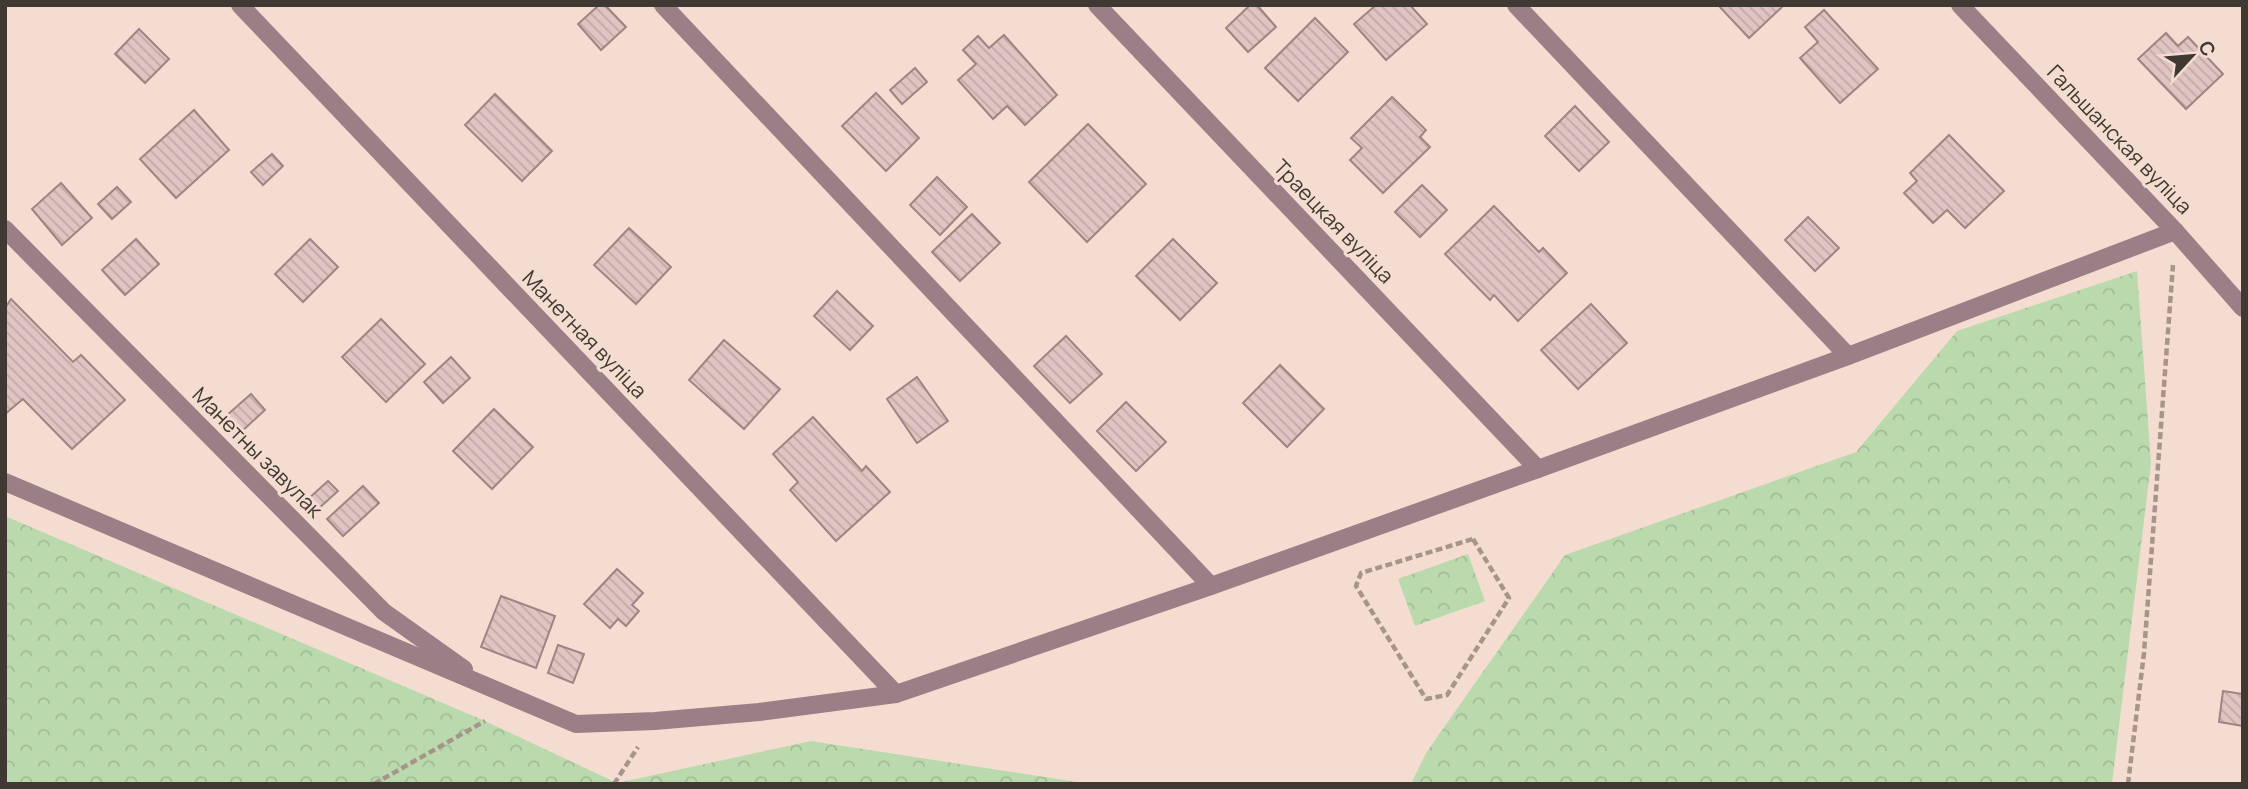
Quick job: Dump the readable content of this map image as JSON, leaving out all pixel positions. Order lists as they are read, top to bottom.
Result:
{
  "streets": {
    "street": [
      "Гальшанская вуліца",
      "Траецкая вуліца",
      "Манетная вуліца",
      "Манетны завулак"
    ]
  },
  "north": "top right"
}
